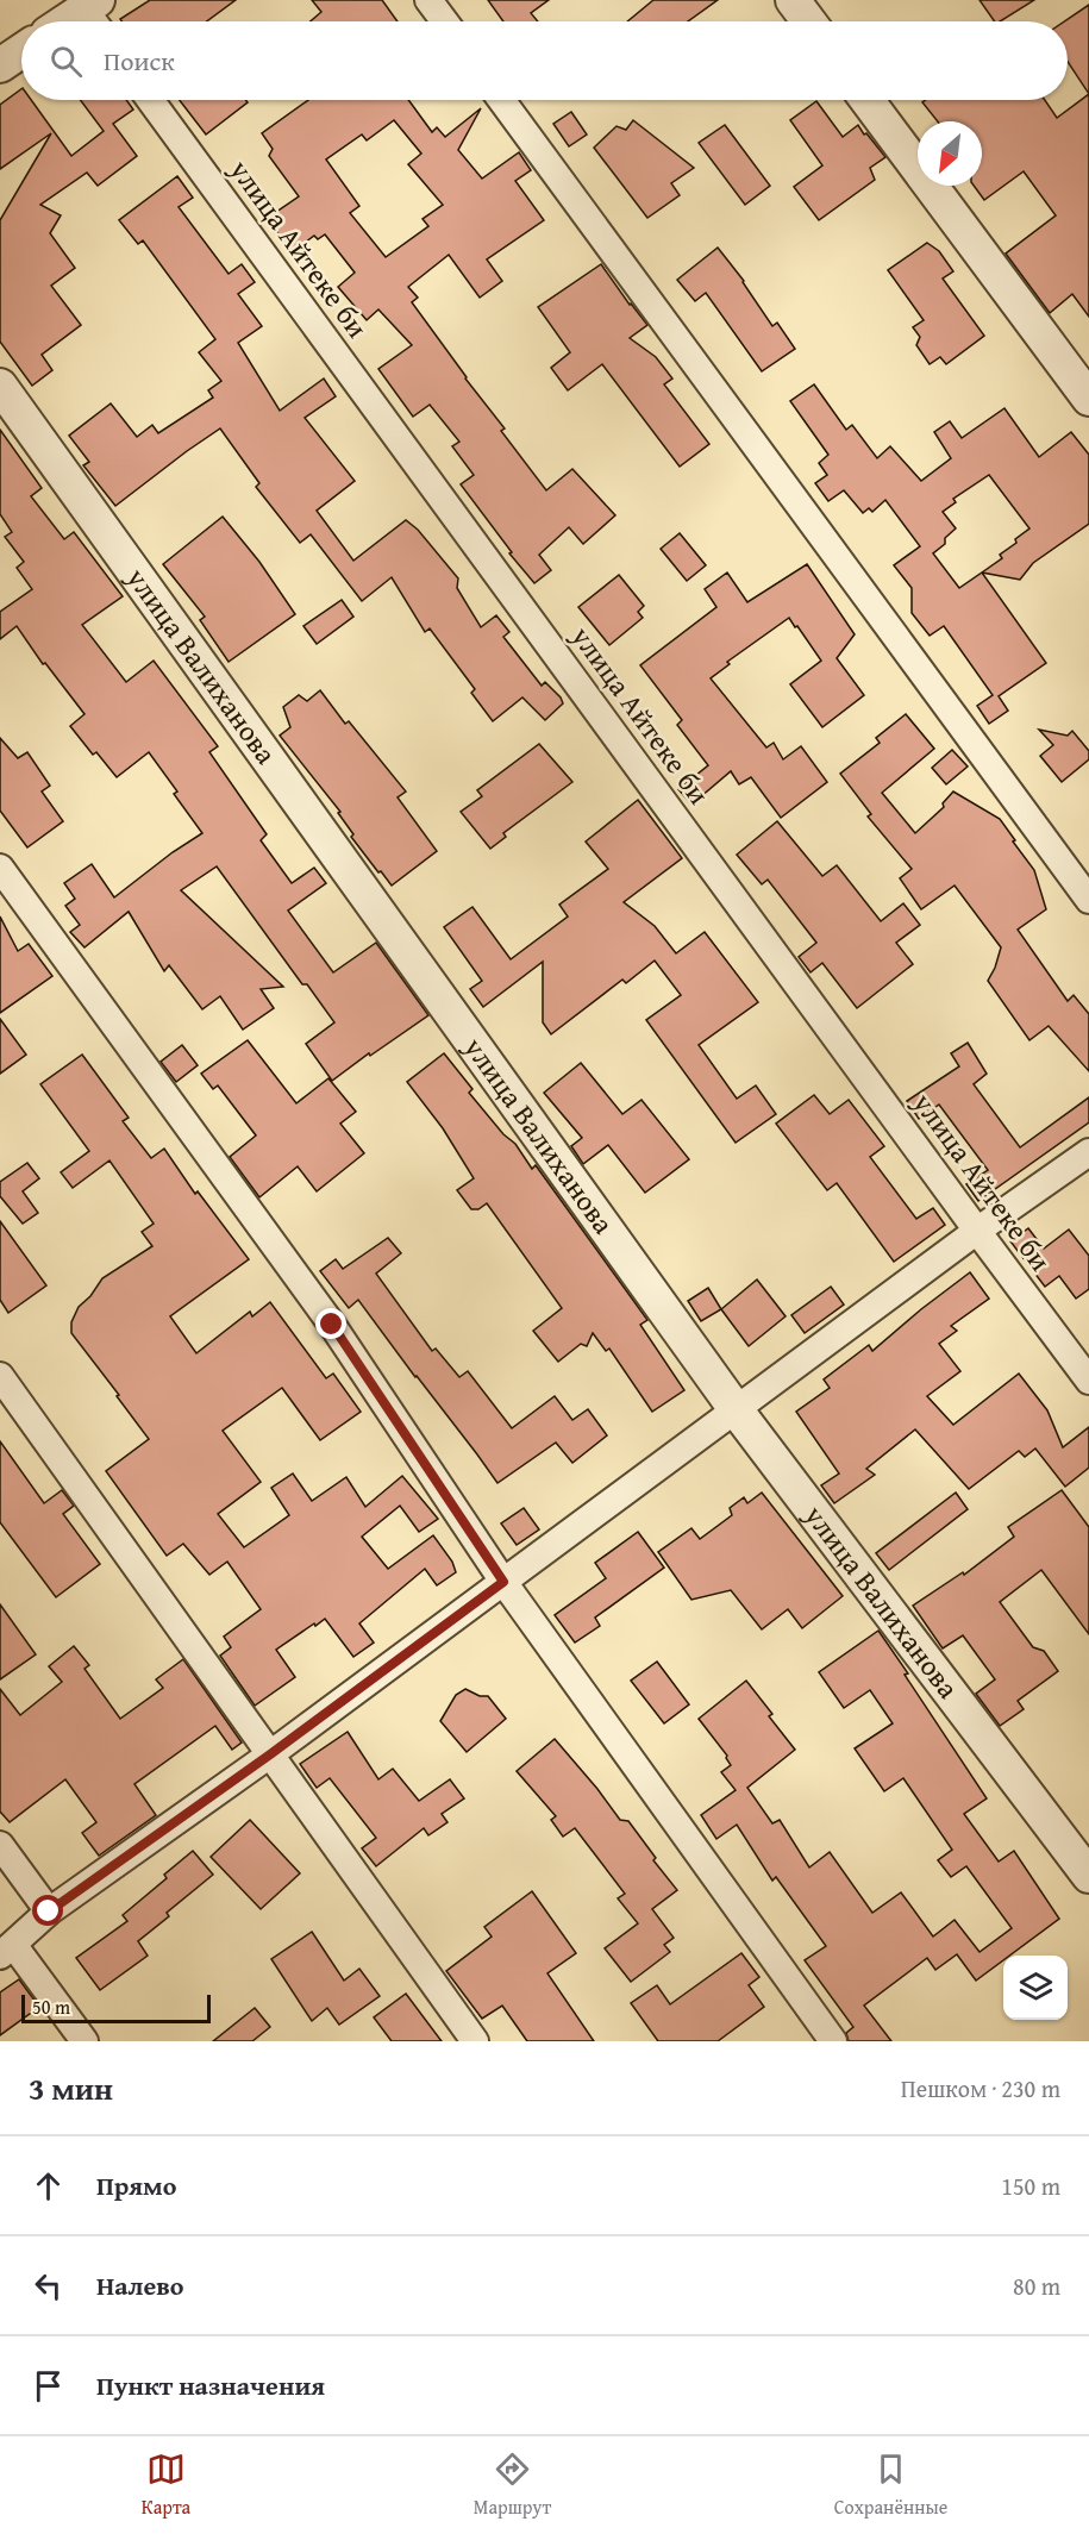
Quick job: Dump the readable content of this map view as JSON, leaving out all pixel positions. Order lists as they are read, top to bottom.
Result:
{
  "streets": {
    "street": ["улица Айтеке би", "улица Валиханова"]
  },
  "scale_bar": "50 m",
  "north": "bottom left",
  "page": {
    "search": "Поиск",
    "scale": "50 m",
    "heading": ["3 мин", "Пешком · 230 m"],
    "list": [
      ["Прямо", "150 m"],
      ["Налево", "80 m"],
      "Пункт назначения"
    ],
    "nav": ["Карта", "Маршрут", "Сохранённые"]
  }
}
